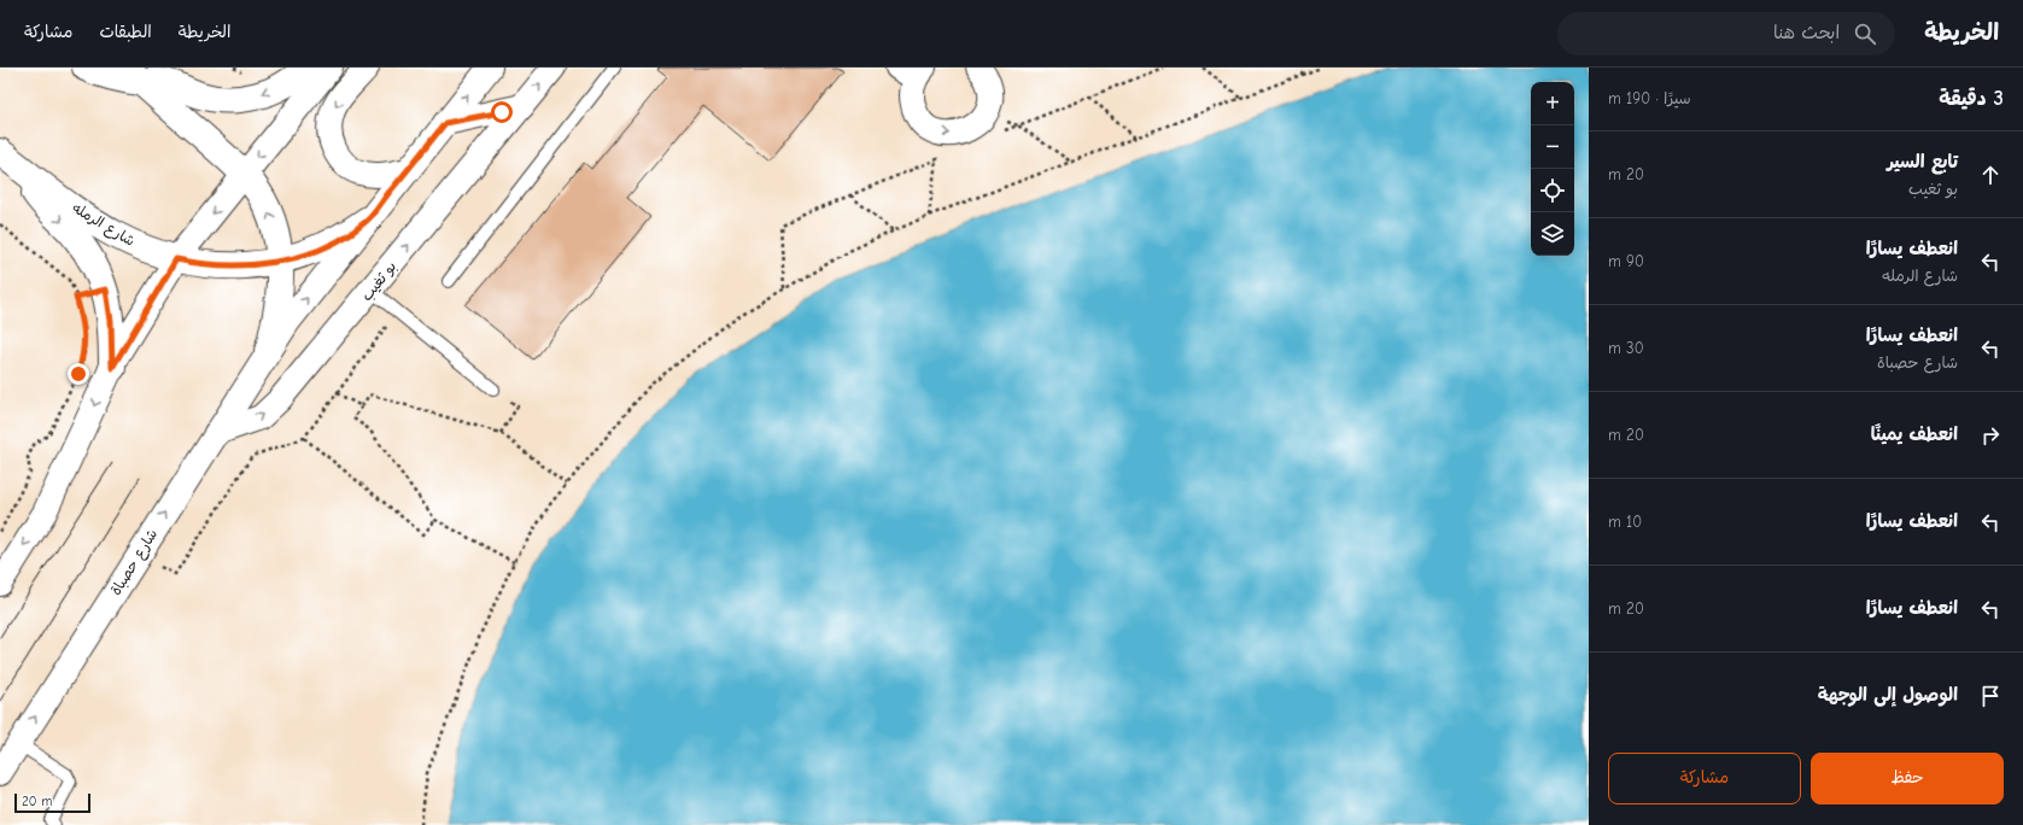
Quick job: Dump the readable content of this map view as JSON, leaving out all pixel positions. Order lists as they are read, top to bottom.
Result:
{
  "streets": {
    "main road": ["شارع الرمله"],
    "street": ["بو ثغيب", "شارع حصباة"]
  },
  "crossings": [
    ["شارع الرمله", "شارع حصباة"],
    ["بو ثغيب", "شارع حصباة"]
  ],
  "scale_bar": "20 m",
  "page": {
    "header": "الخريطة",
    "search": "ابحث هنا",
    "nav": ["الخريطة", "الطبقات", "مشاركة"],
    "heading": ["3 دقيقة", "سيرًا · 190 m"],
    "map_buttons": ["+", "−"],
    "list": [
      ["تابع السير", "بو ثغيب", "20 m"],
      ["انعطف يسارًا", "شارع الرمله", "90 m"],
      ["انعطف يسارًا", "شارع حصباة", "30 m"],
      ["انعطف يمينًا", "20 m"],
      ["انعطف يسارًا", "10 m"],
      ["انعطف يسارًا", "20 m"],
      "الوصول إلى الوجهة"
    ],
    "buttons": ["حفظ", "مشاركة"],
    "scale": "20 m"
  }
}
